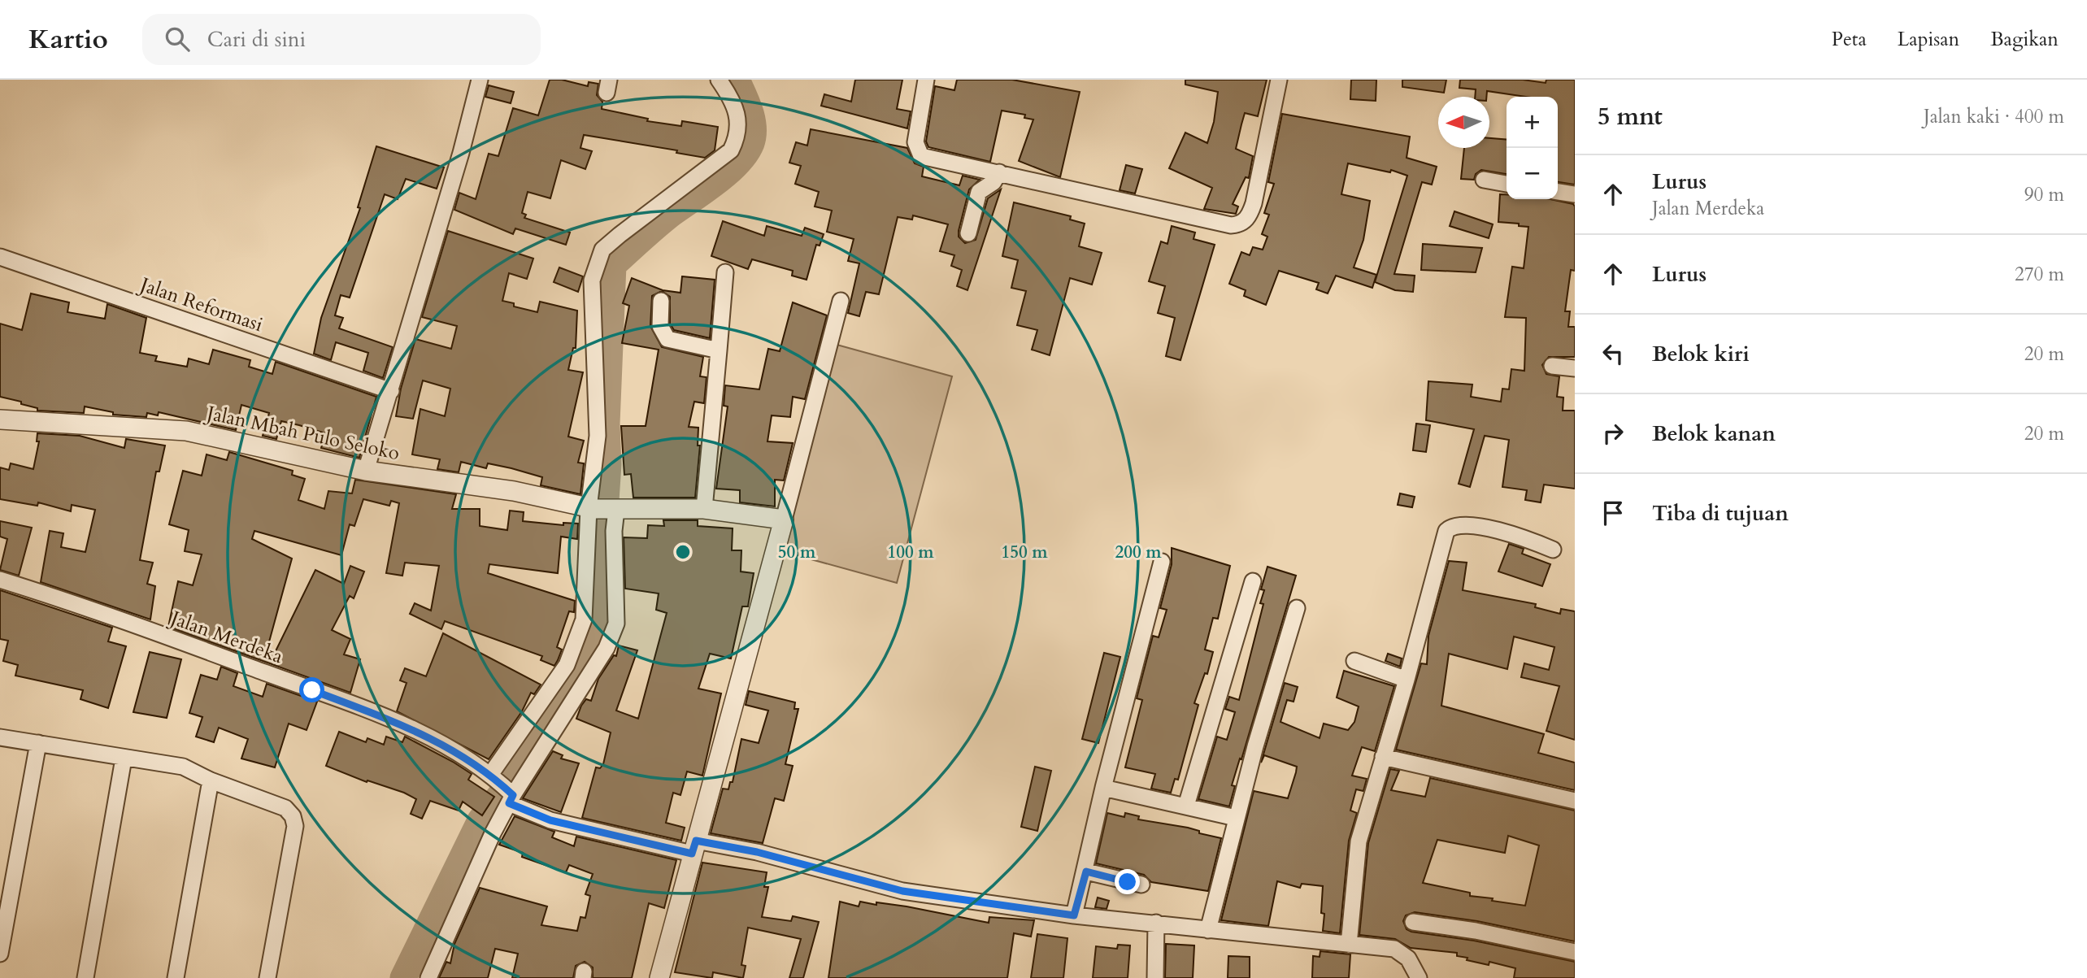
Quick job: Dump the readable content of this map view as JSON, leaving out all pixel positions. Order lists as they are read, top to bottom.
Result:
{
  "streets": {
    "street": ["Jalan Reformasi", "Jalan Mbah Pulo Seloko", "Jalan Merdeka"]
  },
  "north": "left",
  "page": {
    "header": "Kartio",
    "search": "Cari di sini",
    "nav": ["Peta", "Lapisan", "Bagikan"],
    "heading": ["5 mnt", "Jalan kaki · 400 m"],
    "map_buttons": ["+", "−"],
    "list": [
      ["Lurus", "Jalan Merdeka", "90 m"],
      ["Lurus", "270 m"],
      ["Belok kiri", "20 m"],
      ["Belok kanan", "20 m"],
      "Tiba di tujuan"
    ]
  },
  "rings": [
    "50 m",
    "100 m",
    "150 m",
    "200 m"
  ]
}
